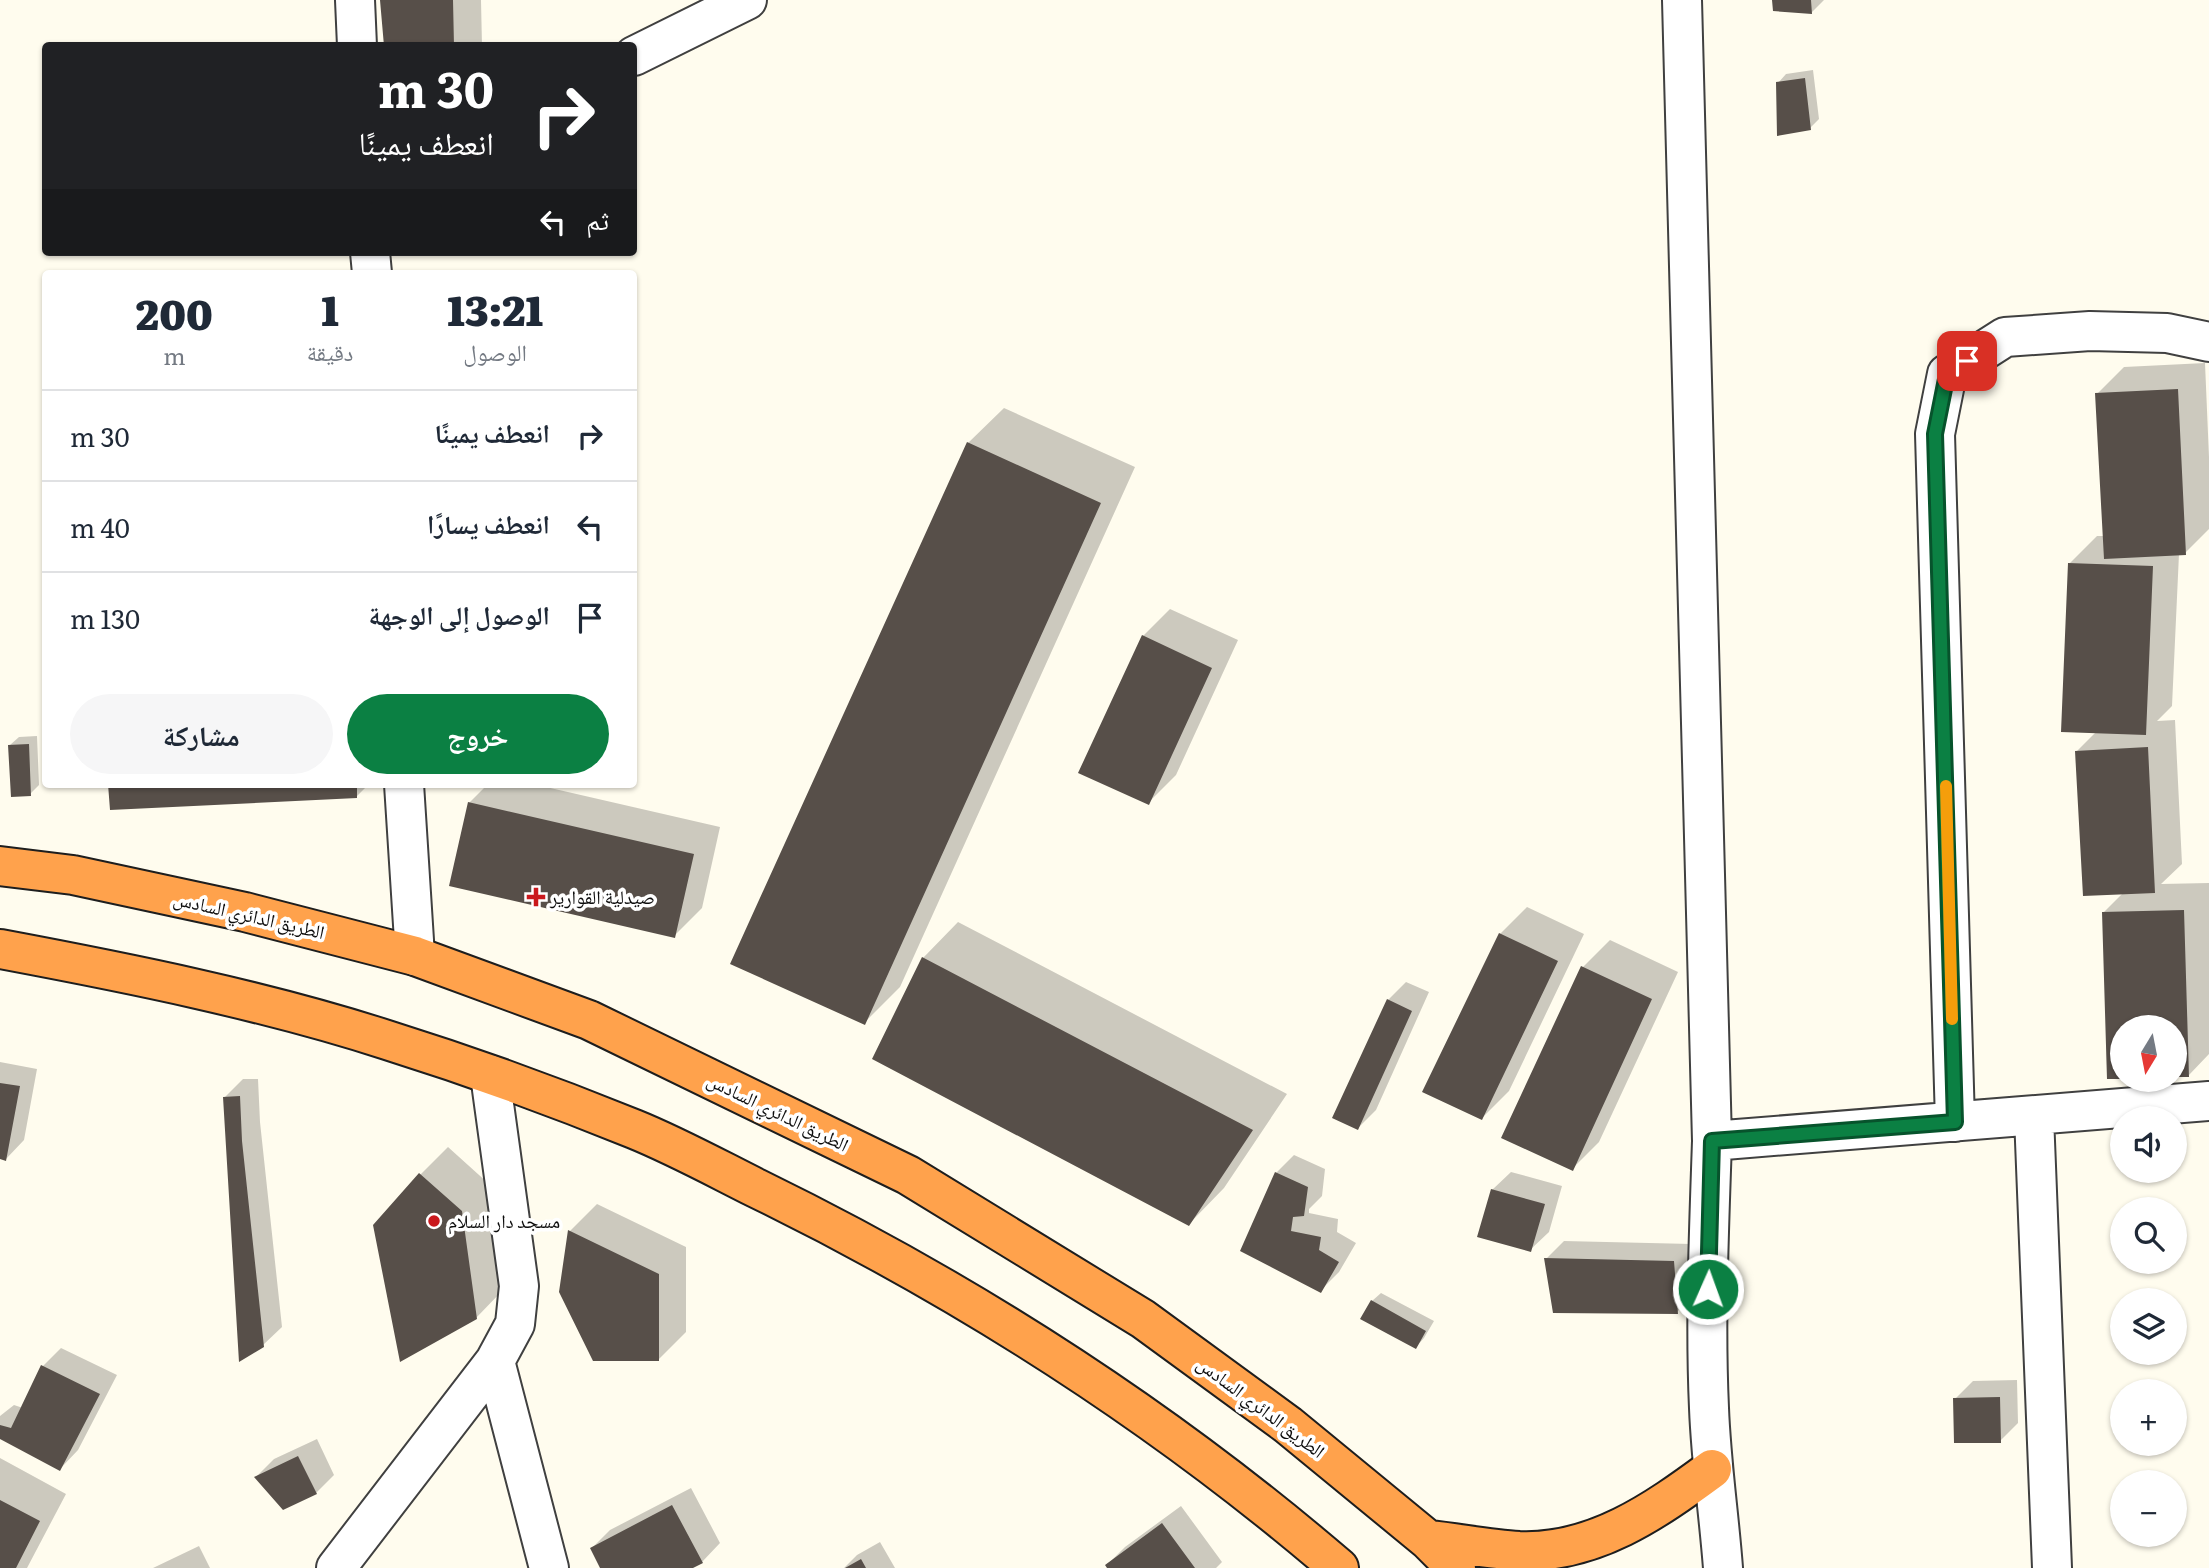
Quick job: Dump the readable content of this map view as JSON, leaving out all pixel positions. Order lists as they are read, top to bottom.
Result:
{
  "streets": {
    "highway": ["الطريق الدائري السادس"]
  },
  "places": {
    "health": ["صيدلية القوارير"],
    "other": ["مسجد دار السلام"]
  },
  "north": "bottom",
  "page": {
    "turn": ["30 m", "انعطف يمينًا"],
    "then": "ثم",
    "eta": [
      "13:21",
      "الوصول",
      "1",
      "دقيقة",
      "200",
      "m"
    ],
    "list": [
      {
        "name": "انعطف يمينًا",
        "value": "30 m"
      },
      {
        "name": "انعطف يسارًا",
        "value": "40 m"
      },
      {
        "name": "الوصول إلى الوجهة",
        "value": "130 m"
      }
    ],
    "buttons": ["خروج", "مشاركة"],
    "map_buttons": ["+", "−"]
  }
}
